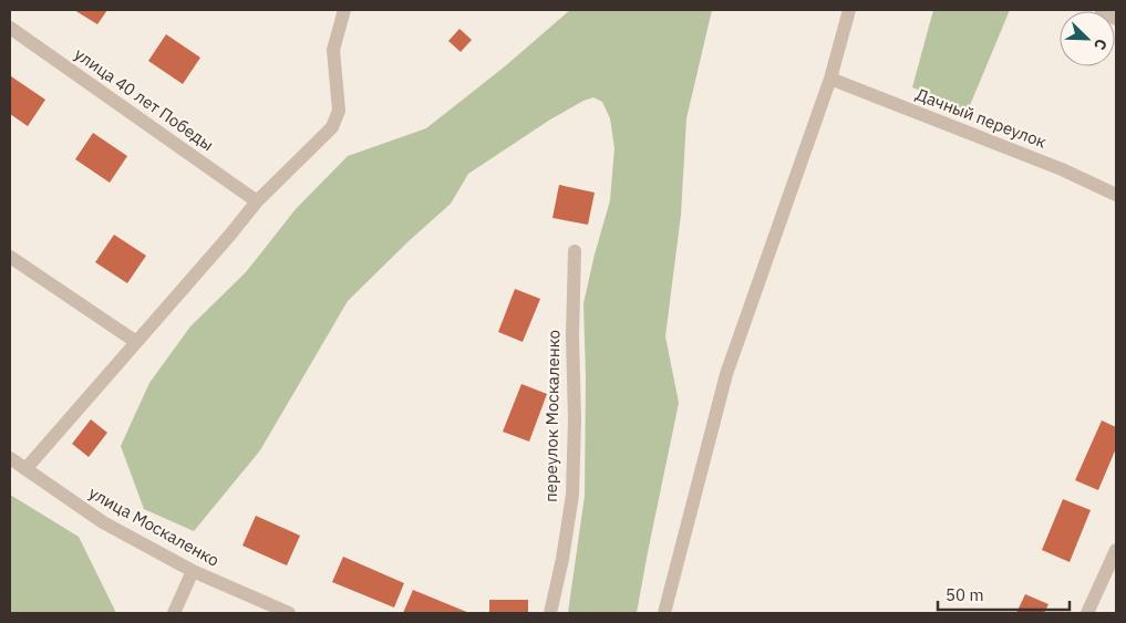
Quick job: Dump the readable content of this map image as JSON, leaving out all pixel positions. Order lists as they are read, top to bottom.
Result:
{
  "streets": {
    "street": [
      "улица 40 лет Победы",
      "Дачный переулок",
      "переулок Москаленко",
      "улица Москаленко"
    ]
  },
  "scale_bar": "50 m",
  "north": "bottom right"
}
